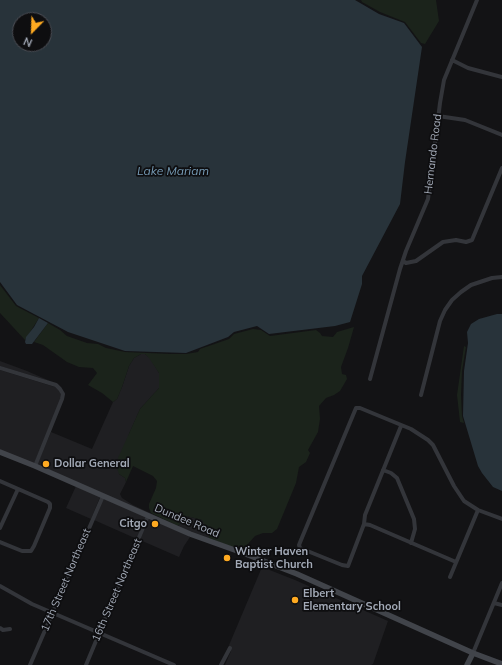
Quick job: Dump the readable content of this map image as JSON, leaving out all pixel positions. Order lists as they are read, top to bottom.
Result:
{
  "streets": {
    "main road": ["Dundee Road"],
    "street": ["Hernando Road", "17th Street Northeast", "16th Street Northeast"]
  },
  "crossings": [
    ["Dundee Road", "17th Street Northeast"],
    ["Dundee Road", "16th Street Northeast"]
  ],
  "water": ["Lake Mariam"],
  "places": [
    "Dollar General",
    "Citgo",
    "Winter Haven Baptist Church",
    "Elbert Elementary School"
  ],
  "north": "bottom left"
}
